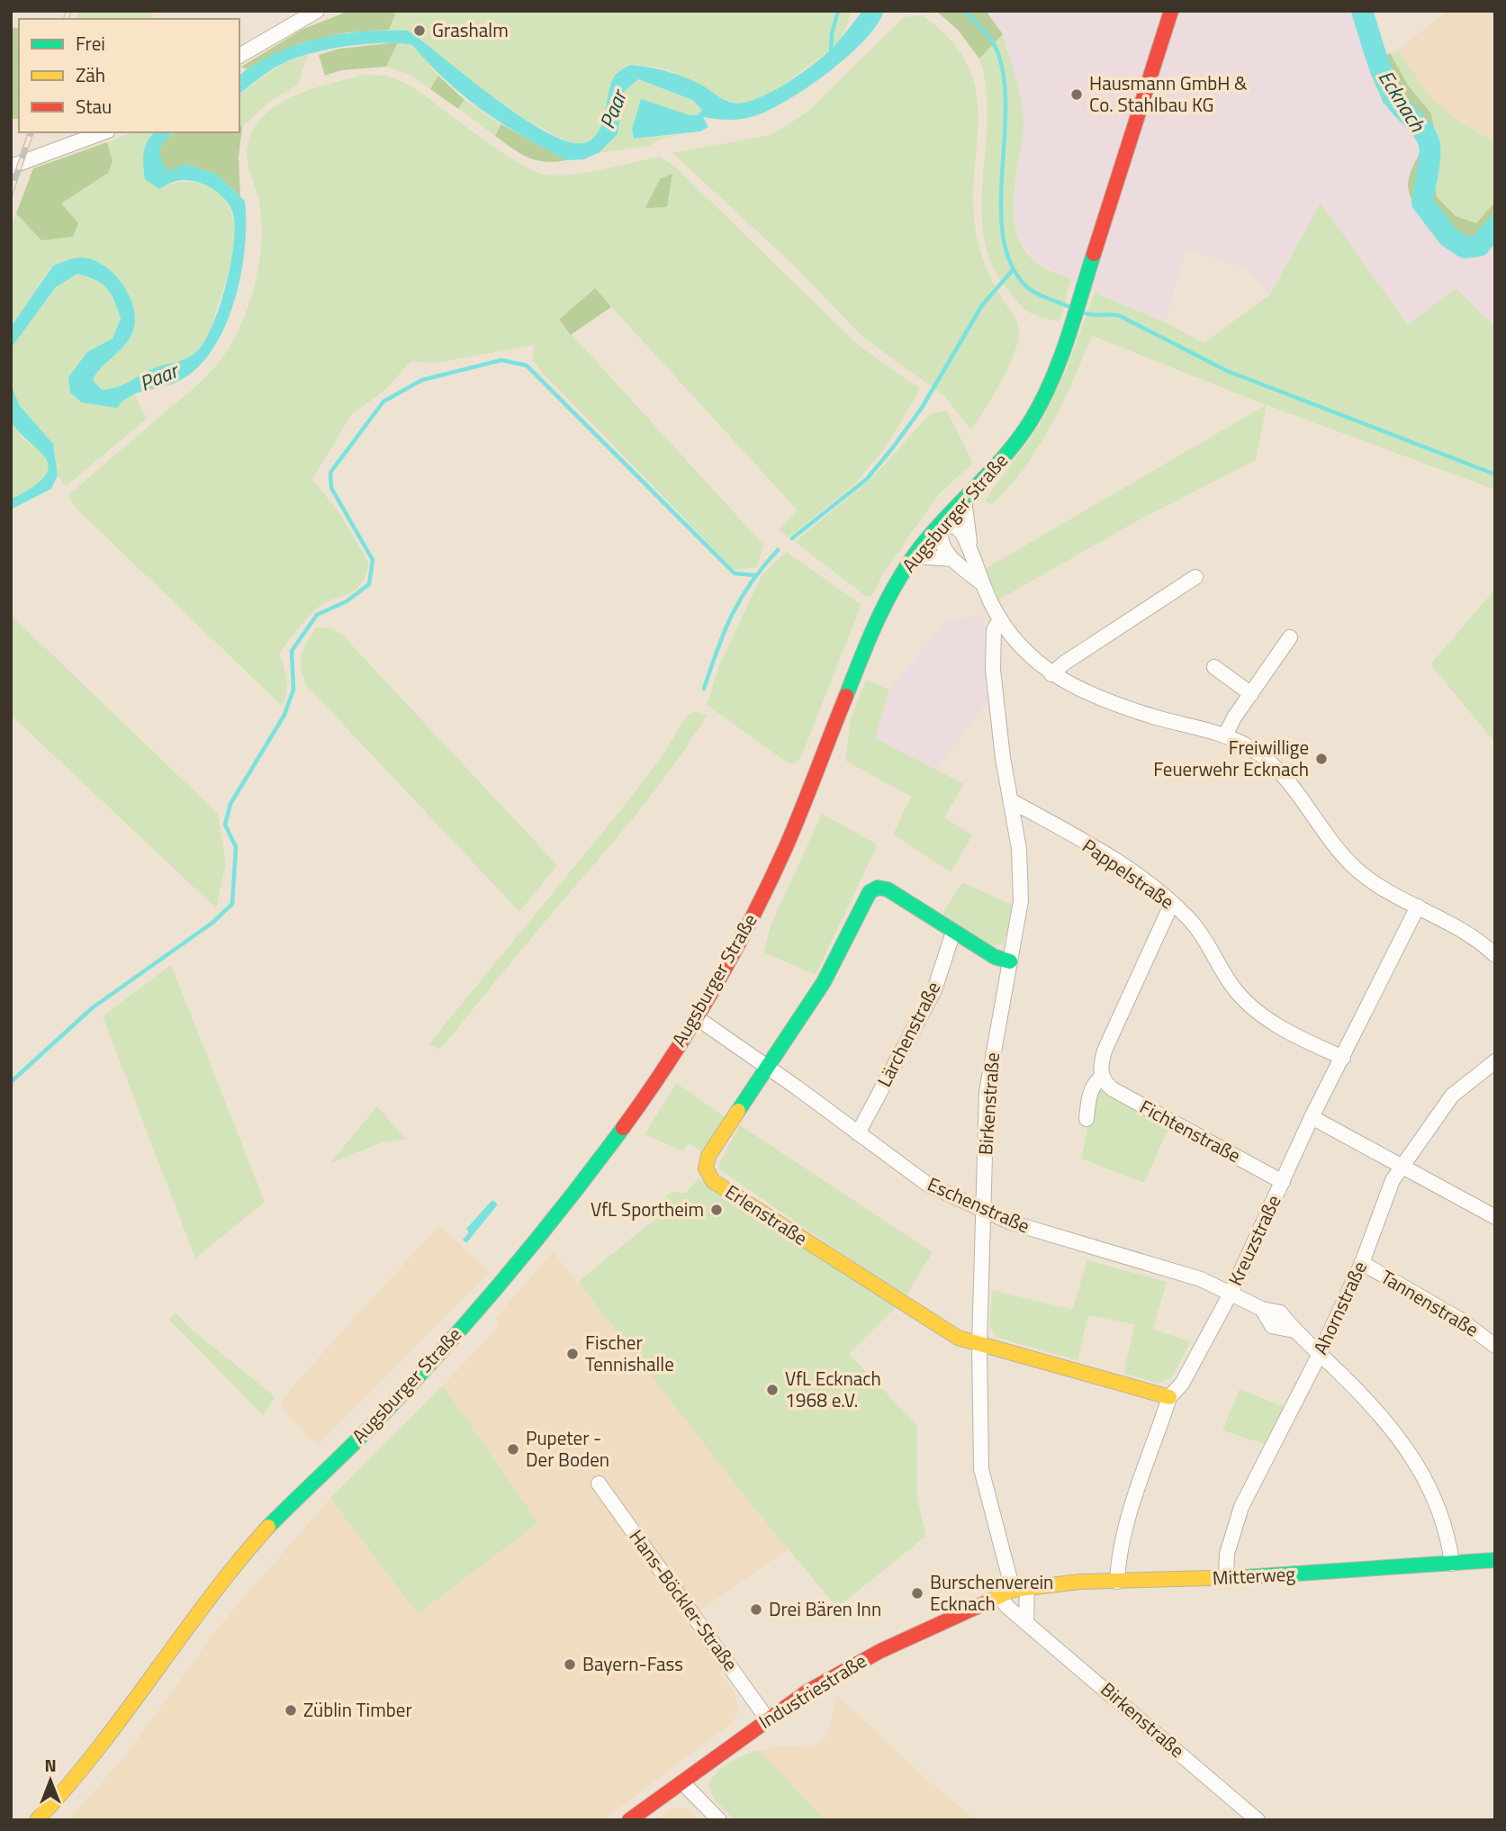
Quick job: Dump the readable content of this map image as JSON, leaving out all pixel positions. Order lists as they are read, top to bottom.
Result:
{
  "streets": {
    "main road": [
      "Augsburger Straße",
      "Erlenstraße",
      "Mitterweg",
      "Industriestraße"
    ],
    "street": [
      "Pappelstraße",
      "Lärchenstraße",
      "Birkenstraße",
      "Fichtenstraße",
      "Eschenstraße",
      "Kreuzstraße",
      "Tannenstraße",
      "Ahornstraße",
      "Hans-Böckler-Straße"
    ]
  },
  "crossings": [
    ["Augsburger Straße", "Eschenstraße"],
    ["Pappelstraße", "Birkenstraße"],
    ["Pappelstraße", "Kreuzstraße"],
    ["Lärchenstraße", "Eschenstraße"],
    ["Lärchenstraße", "Erlenstraße"],
    ["Birkenstraße", "Eschenstraße"],
    ["Birkenstraße", "Erlenstraße"],
    ["Birkenstraße", "Mitterweg"],
    ["Birkenstraße", "Industriestraße"],
    ["Fichtenstraße", "Kreuzstraße"],
    ["Eschenstraße", "Erlenstraße"],
    ["Eschenstraße", "Kreuzstraße"],
    ["Eschenstraße", "Ahornstraße"],
    ["Eschenstraße", "Mitterweg"],
    ["Erlenstraße", "Kreuzstraße"],
    ["Kreuzstraße", "Mitterweg"],
    ["Tannenstraße", "Ahornstraße"],
    ["Ahornstraße", "Mitterweg"],
    ["Mitterweg", "Industriestraße"],
    ["Hans-Böckler-Straße", "Industriestraße"]
  ],
  "water": ["Ecknach", "Paar"],
  "places": [
    "Grashalm",
    "Hausmann GmbH & Co. Stahlbau KG",
    "Freiwillige Feuerwehr Ecknach",
    "VfL Sportheim",
    "Fischer Tennishalle",
    "VfL Ecknach 1968 e.V.",
    "Pupeter - Der Boden",
    "Burschenverein Ecknach",
    "Drei Bären Inn",
    "Bayern-Fass",
    "Züblin Timber"
  ],
  "legend": ["Frei", "Zäh", "Stau"],
  "north": "top"
}
